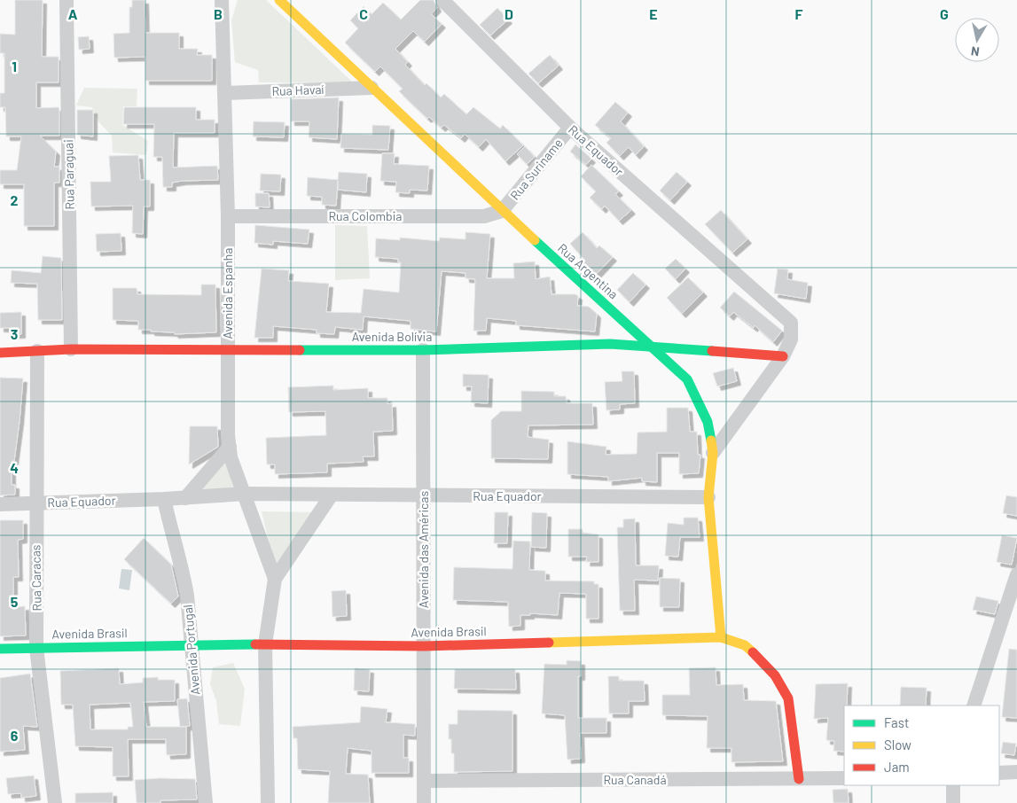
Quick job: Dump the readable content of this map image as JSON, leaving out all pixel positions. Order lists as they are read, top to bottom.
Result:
{
  "streets": {
    "street": [
      "Rua Havaí",
      "Rua Equador",
      "Rua Suriname",
      "Rua Paraguai",
      "Rua Colombia",
      "Rua Argentina",
      "Avenida Espanha",
      "Avenida Bolívia",
      "Avenida das Américas",
      "Rua Caracas",
      "Avenida Brasil",
      "Avenida Portugal",
      "Rua Canadá"
    ]
  },
  "crossings": [
    ["Rua Havaí", "Rua Argentina"],
    ["Rua Havaí", "Avenida Espanha"],
    ["Rua Equador", "Rua Suriname"],
    ["Rua Equador", "Rua Argentina"],
    ["Rua Equador", "Avenida Espanha"],
    ["Rua Equador", "Avenida Bolívia"],
    ["Rua Equador", "Avenida das Américas"],
    ["Rua Equador", "Rua Caracas"],
    ["Rua Equador", "Avenida Portugal"],
    ["Rua Suriname", "Rua Colombia"],
    ["Rua Suriname", "Rua Argentina"],
    ["Rua Paraguai", "Avenida Bolívia"],
    ["Rua Colombia", "Rua Argentina"],
    ["Rua Colombia", "Avenida Espanha"],
    ["Rua Argentina", "Avenida Bolívia"],
    ["Rua Argentina", "Avenida Brasil"],
    ["Avenida Espanha", "Avenida Bolívia"],
    ["Avenida Bolívia", "Avenida das Américas"],
    ["Avenida Bolívia", "Rua Caracas"],
    ["Avenida das Américas", "Avenida Brasil"],
    ["Avenida das Américas", "Rua Canadá"],
    ["Rua Caracas", "Avenida Brasil"],
    ["Avenida Brasil", "Avenida Portugal"],
    ["Avenida Brasil", "Rua Canadá"]
  ],
  "legend": ["Fast", "Slow", "Jam"],
  "north": "bottom",
  "grid": {
    "columns": [
      "A",
      "B",
      "C",
      "D",
      "E",
      "F",
      "G"
    ],
    "rows": [
      "1",
      "2",
      "3",
      "4",
      "5",
      "6"
    ]
  }
}
